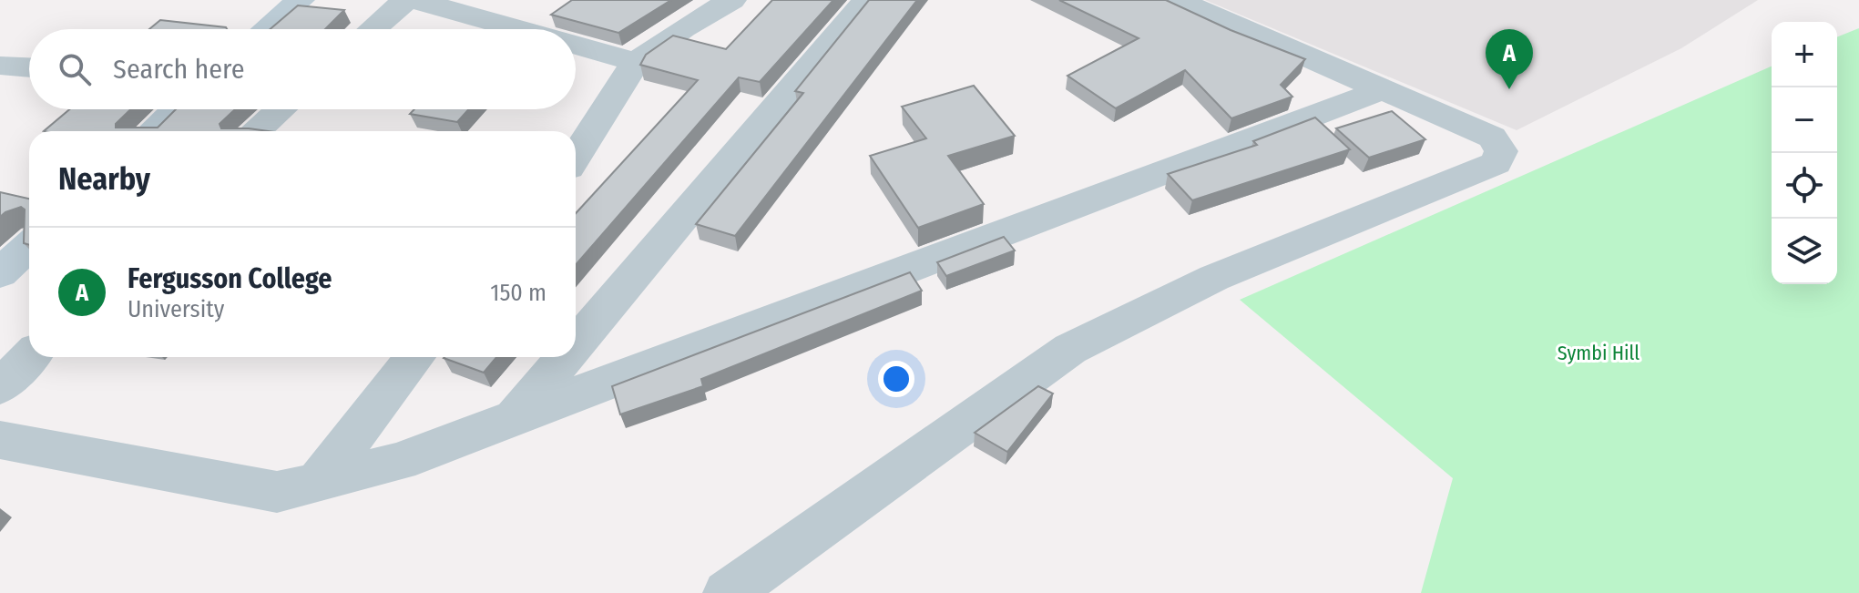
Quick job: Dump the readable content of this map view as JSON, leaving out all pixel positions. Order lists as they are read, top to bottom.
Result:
{
  "parks": ["Symbi Hill"],
  "page": {
    "map_buttons": ["+", "−"],
    "pins": "A",
    "search": "Search here",
    "heading": "Nearby",
    "list": [
      {
        "mark": "A",
        "name": "Fergusson College",
        "note": "University",
        "value": "150 m"
      }
    ]
  }
}
